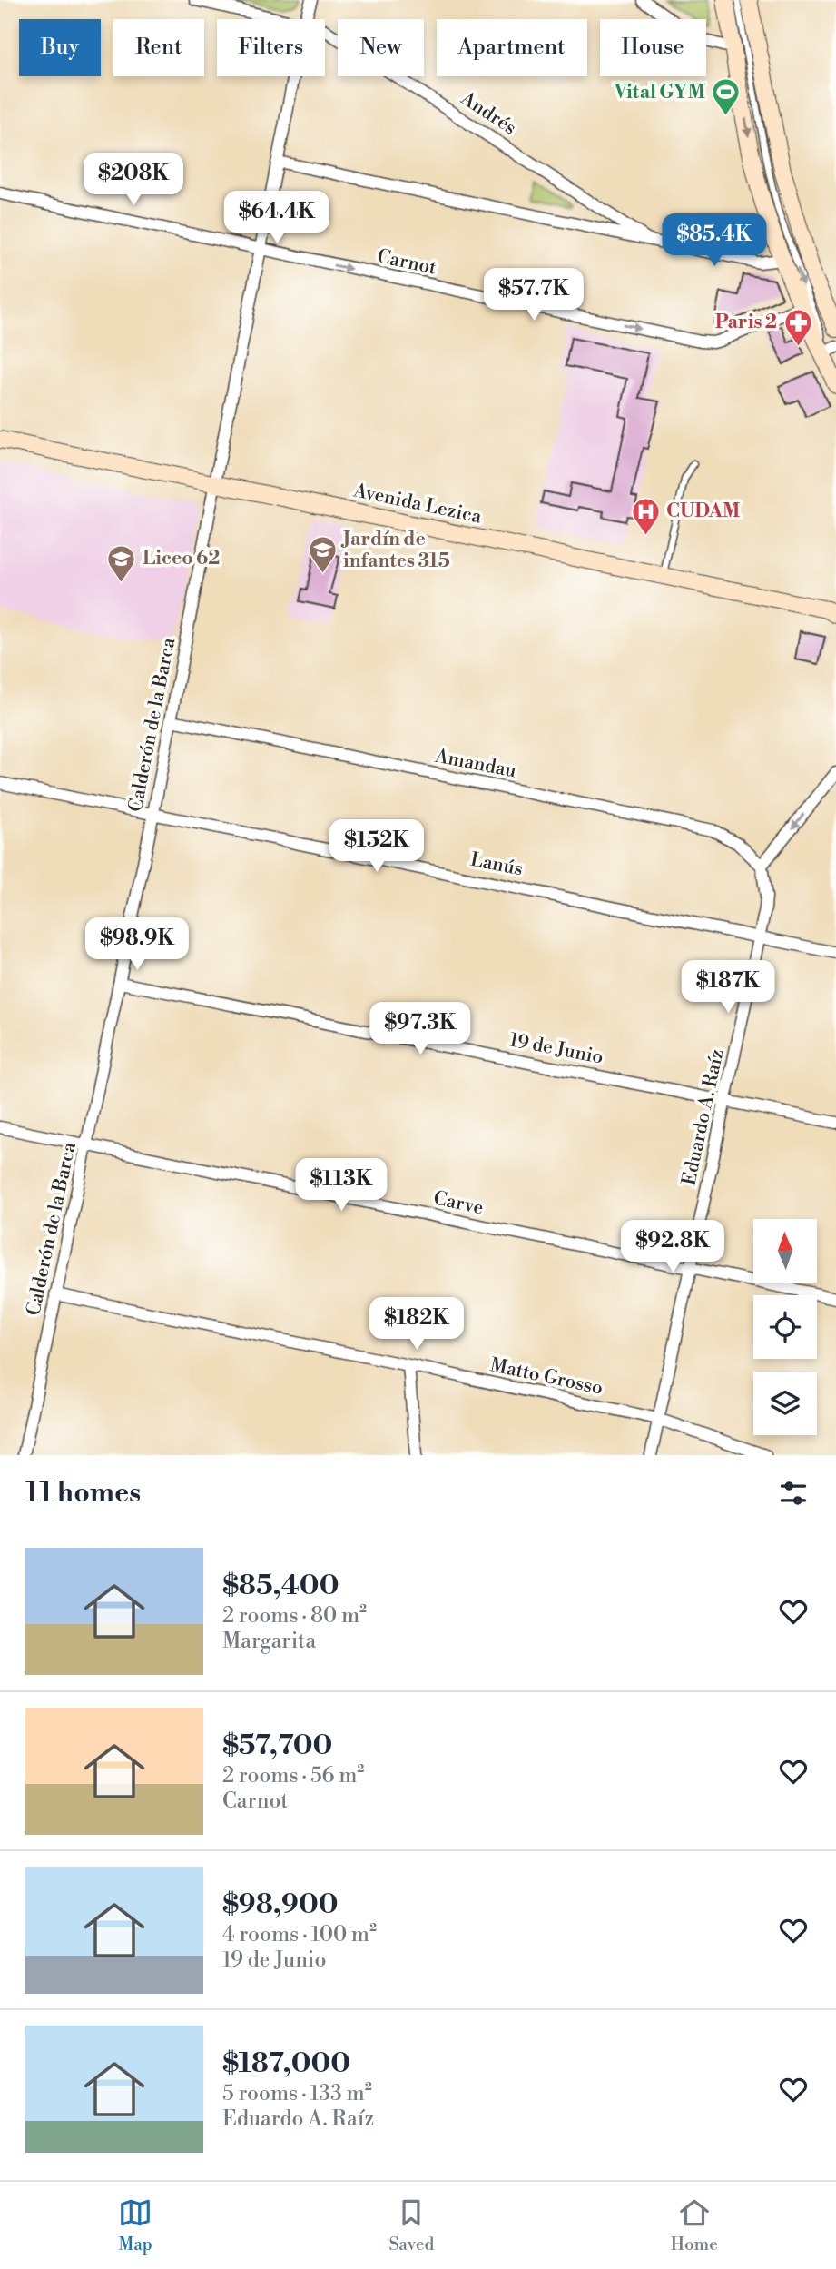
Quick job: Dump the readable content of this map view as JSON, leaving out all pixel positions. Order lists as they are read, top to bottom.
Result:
{
  "streets": {
    "street": [
      "Andrés",
      "Carnot",
      "Avenida Lezica",
      "Calderón de la Barca",
      "Amandau",
      "Lanús",
      "19 de Junio",
      "Eduardo A. Raíz",
      "Carve",
      "Matto Grosso"
    ]
  },
  "crossings": [
    ["Carnot", "Calderón de la Barca"],
    ["Avenida Lezica", "Calderón de la Barca"],
    ["Calderón de la Barca", "Amandau"],
    ["Calderón de la Barca", "Lanús"],
    ["Calderón de la Barca", "19 de Junio"],
    ["Calderón de la Barca", "Carve"],
    ["Calderón de la Barca", "Matto Grosso"],
    ["Amandau", "Eduardo A. Raíz"],
    ["Lanús", "Eduardo A. Raíz"],
    ["19 de Junio", "Eduardo A. Raíz"],
    ["Eduardo A. Raíz", "Carve"],
    ["Eduardo A. Raíz", "Matto Grosso"]
  ],
  "places": {
    "sports": ["Vital GYM"],
    "pharmacy": ["Paris 2"],
    "hospital": ["CUDAM"],
    "school or university": ["Jardín de infantes 315", "Liceo 62"]
  },
  "north": "top",
  "page": {
    "chip": [
      "Buy",
      "Rent",
      "Filters",
      "New",
      "Apartment",
      "House"
    ],
    "price": [
      "$208K",
      "$64.4K",
      "$85.4K",
      "$57.7K",
      "$152K",
      "$98.9K",
      "$187K",
      "$97.3K",
      "$113K",
      "$92.8K",
      "$182K"
    ],
    "heading": "11 homes",
    "list": [
      {
        "name": "$85,400",
        "note": "2 rooms · 80 m² · Margarita"
      },
      {
        "name": "$57,700",
        "note": "2 rooms · 56 m² · Carnot"
      },
      {
        "name": "$98,900",
        "note": "4 rooms · 100 m² · 19 de Junio"
      },
      {
        "name": "$187,000",
        "note": "5 rooms · 133 m² · Eduardo A. Raíz"
      }
    ],
    "tabs": ["Map", "Saved", "Home"]
  }
}
